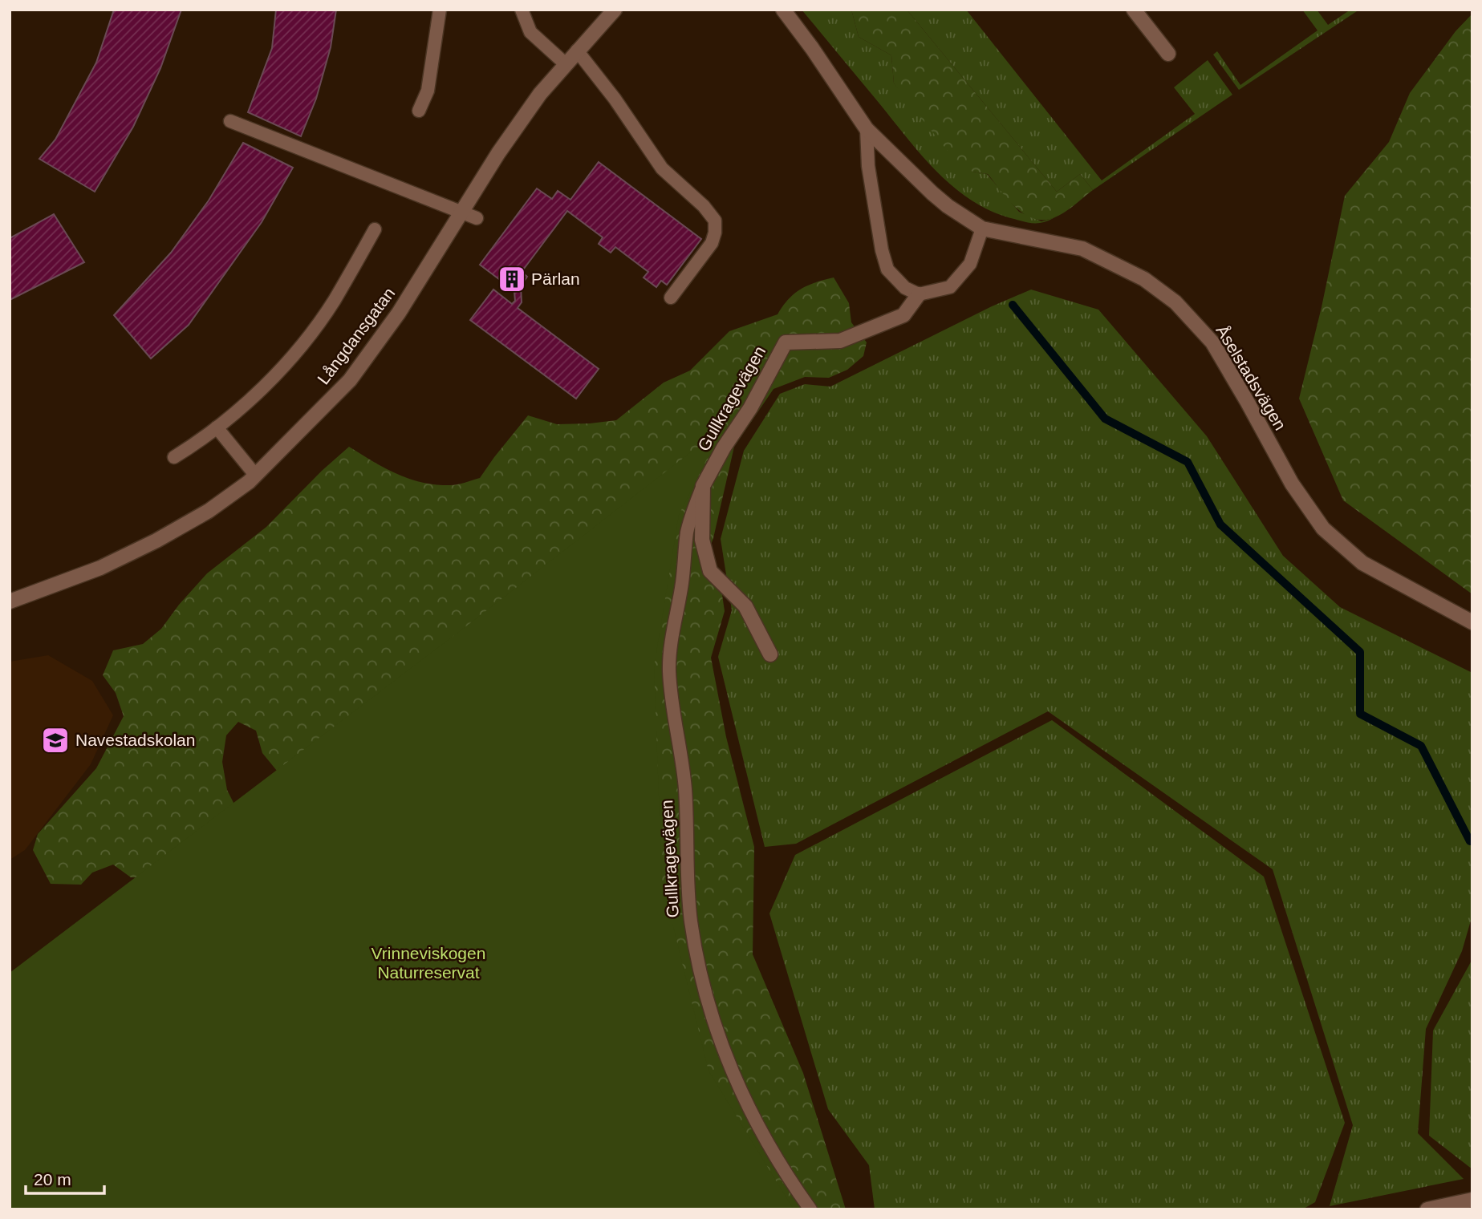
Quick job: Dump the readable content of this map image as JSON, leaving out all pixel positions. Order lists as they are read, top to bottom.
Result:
{
  "streets": {
    "street": ["Långdansgatan", "Åselstadsvägen", "Gullkragevägen"]
  },
  "parks": ["Vrinneviskogen Naturreservat"],
  "places": {
    "building": ["Pärlan"],
    "school or university": ["Navestadskolan"]
  },
  "scale_bar": "20 m"
}
